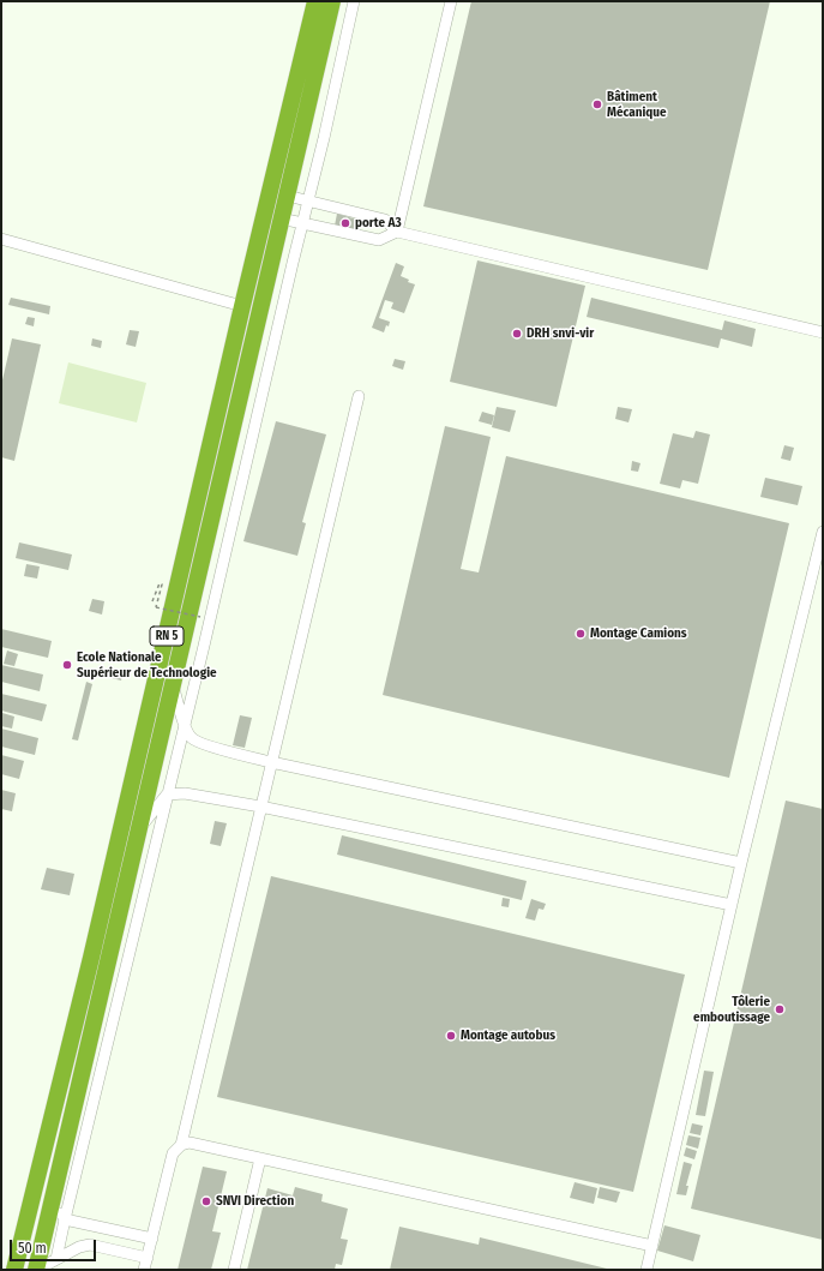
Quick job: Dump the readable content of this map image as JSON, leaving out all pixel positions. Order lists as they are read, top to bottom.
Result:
{
  "streets": {
    "highway": ["RN 5"]
  },
  "places": [
    "Bâtiment Mécanique",
    "porte A3",
    "DRH snvi-vir",
    "Montage Camions",
    "Ecole Nationale Supérieur de Technologie",
    "Tôlerie emboutissage",
    "Montage autobus",
    "SNVI Direction"
  ],
  "scale_bar": "50 m"
}
